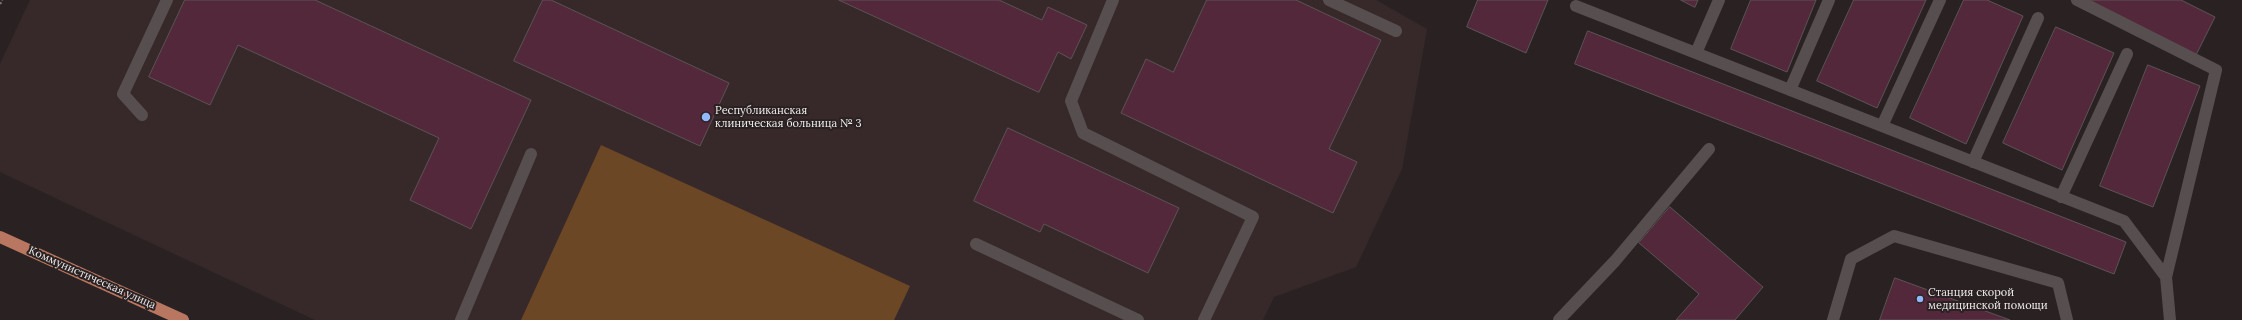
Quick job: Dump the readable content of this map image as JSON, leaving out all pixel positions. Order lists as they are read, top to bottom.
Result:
{
  "streets": {
    "main road": ["Коммунистическая улица"]
  },
  "places": ["Республиканская клиническая больница № 3", "Станция скорой медицинской помощи"]
}
